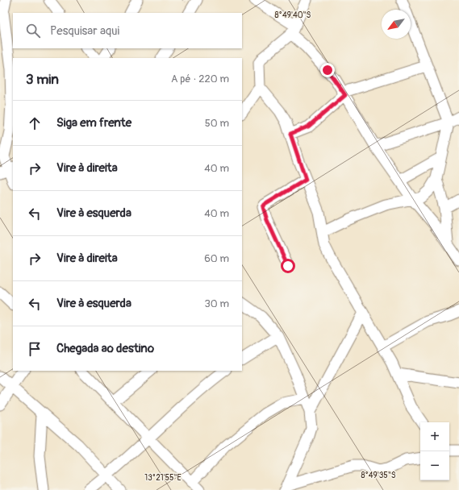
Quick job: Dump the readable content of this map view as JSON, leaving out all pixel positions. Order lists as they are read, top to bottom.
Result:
{
  "north": "bottom left",
  "page": {
    "search": "Pesquisar aqui",
    "heading": ["3 min", "A pé · 220 m"],
    "list": [
      ["Siga em frente", "50 m"],
      ["Vire à direita", "40 m"],
      ["Vire à esquerda", "40 m"],
      ["Vire à direita", "60 m"],
      ["Vire à esquerda", "30 m"],
      "Chegada ao destino"
    ],
    "map_buttons": ["+", "−"]
  },
  "coordinates": ["8°49'40\"S", "8°49'35\"S", "13°21'55\"E"]
}
